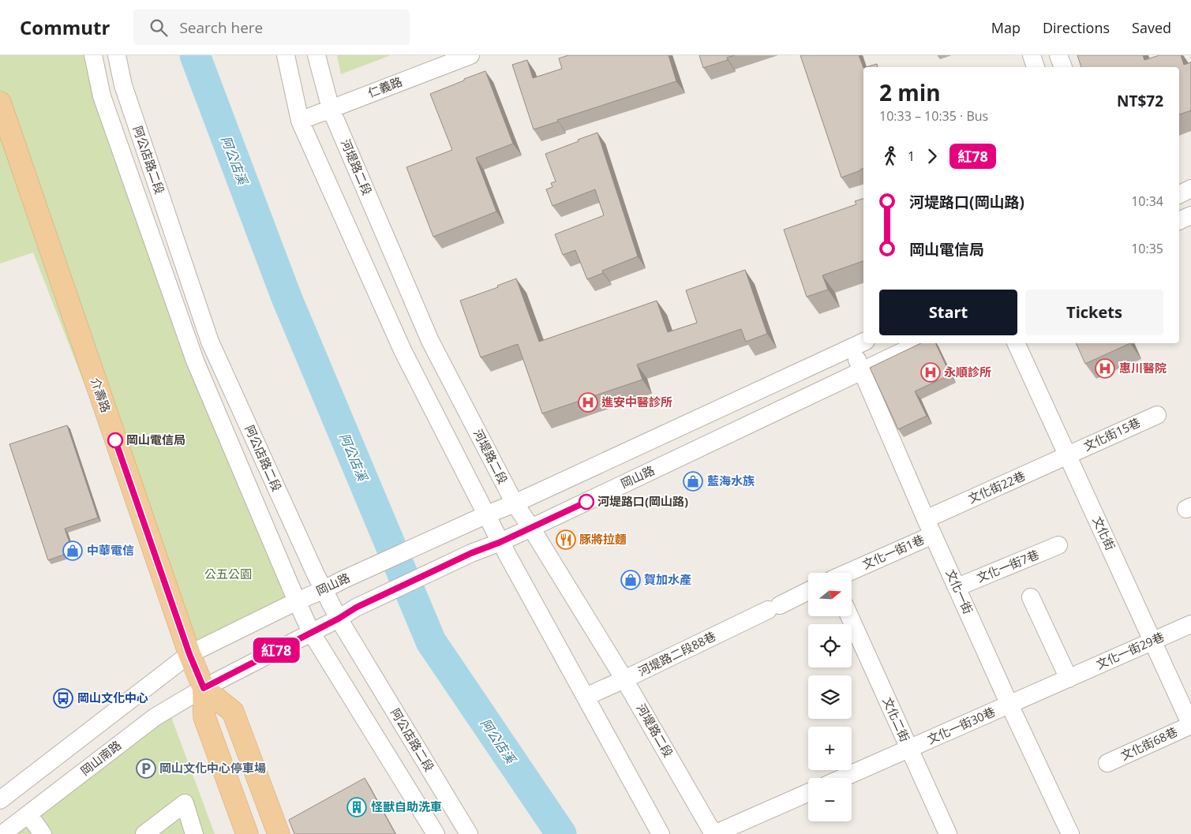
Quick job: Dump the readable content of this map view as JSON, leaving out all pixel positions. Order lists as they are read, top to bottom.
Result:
{
  "streets": {
    "main road": ["介壽路"],
    "street": [
      "仁義路",
      "阿公店路二段",
      "河堤路二段",
      "文化街15巷",
      "岡山路",
      "文化街22巷",
      "文化街",
      "文化一街1巷",
      "文化一街7巷",
      "文化一街",
      "文化一街29巷",
      "河堤路二段88巷",
      "文化二街",
      "文化一街30巷",
      "文化街68巷",
      "岡山南路"
    ]
  },
  "crossings": [
    ["仁義路", "河堤路二段"],
    ["阿公店路二段", "岡山路"],
    ["河堤路二段", "岡山路"],
    ["河堤路二段", "河堤路二段88巷"],
    ["介壽路", "岡山路"],
    ["介壽路", "岡山南路"],
    ["文化街15巷", "文化街22巷"],
    ["文化街15巷", "文化街"],
    ["岡山路", "文化一街"],
    ["岡山路", "岡山南路"],
    ["文化街22巷", "文化街"],
    ["文化街22巷", "文化一街1巷"],
    ["文化街22巷", "文化一街"],
    ["文化街", "文化一街29巷"],
    ["文化街", "文化街68巷"],
    ["文化一街1巷", "文化一街"],
    ["文化一街7巷", "文化一街"],
    ["文化一街", "文化一街29巷"],
    ["文化一街", "文化一街30巷"],
    ["文化一街29巷", "文化一街30巷"],
    ["文化二街", "文化一街30巷"]
  ],
  "water": ["阿公店溪"],
  "parks": ["公五公園"],
  "places": {
    "hospital": ["惠川醫院", "永順診所", "進安中醫診所"],
    "other": ["岡山電信局", "河堤路口(岡山路)"],
    "shop": ["藍海水族", "中華電信", "賀加水產"],
    "restaurant": ["豚將拉麵"],
    "bus stop": ["岡山文化中心"],
    "parking": ["岡山文化中心停車場"],
    "building": ["怪獸自助洗車"]
  },
  "lines": ["bus line 紅78"],
  "north": "right",
  "page": {
    "header": "Commutr",
    "search": "Search here",
    "nav": ["Map", "Directions", "Saved"],
    "on_map": "紅78",
    "heading": ["2 min", "10:33 – 10:35 · Bus", "NT$72"],
    "legs": ["1", "紅78"],
    "list": [
      {
        "name": "河堤路口(岡山路)",
        "value": "10:34"
      },
      {
        "name": "岡山電信局",
        "value": "10:35"
      }
    ],
    "buttons": ["Start", "Tickets"],
    "map_buttons": ["+", "−"]
  }
}
